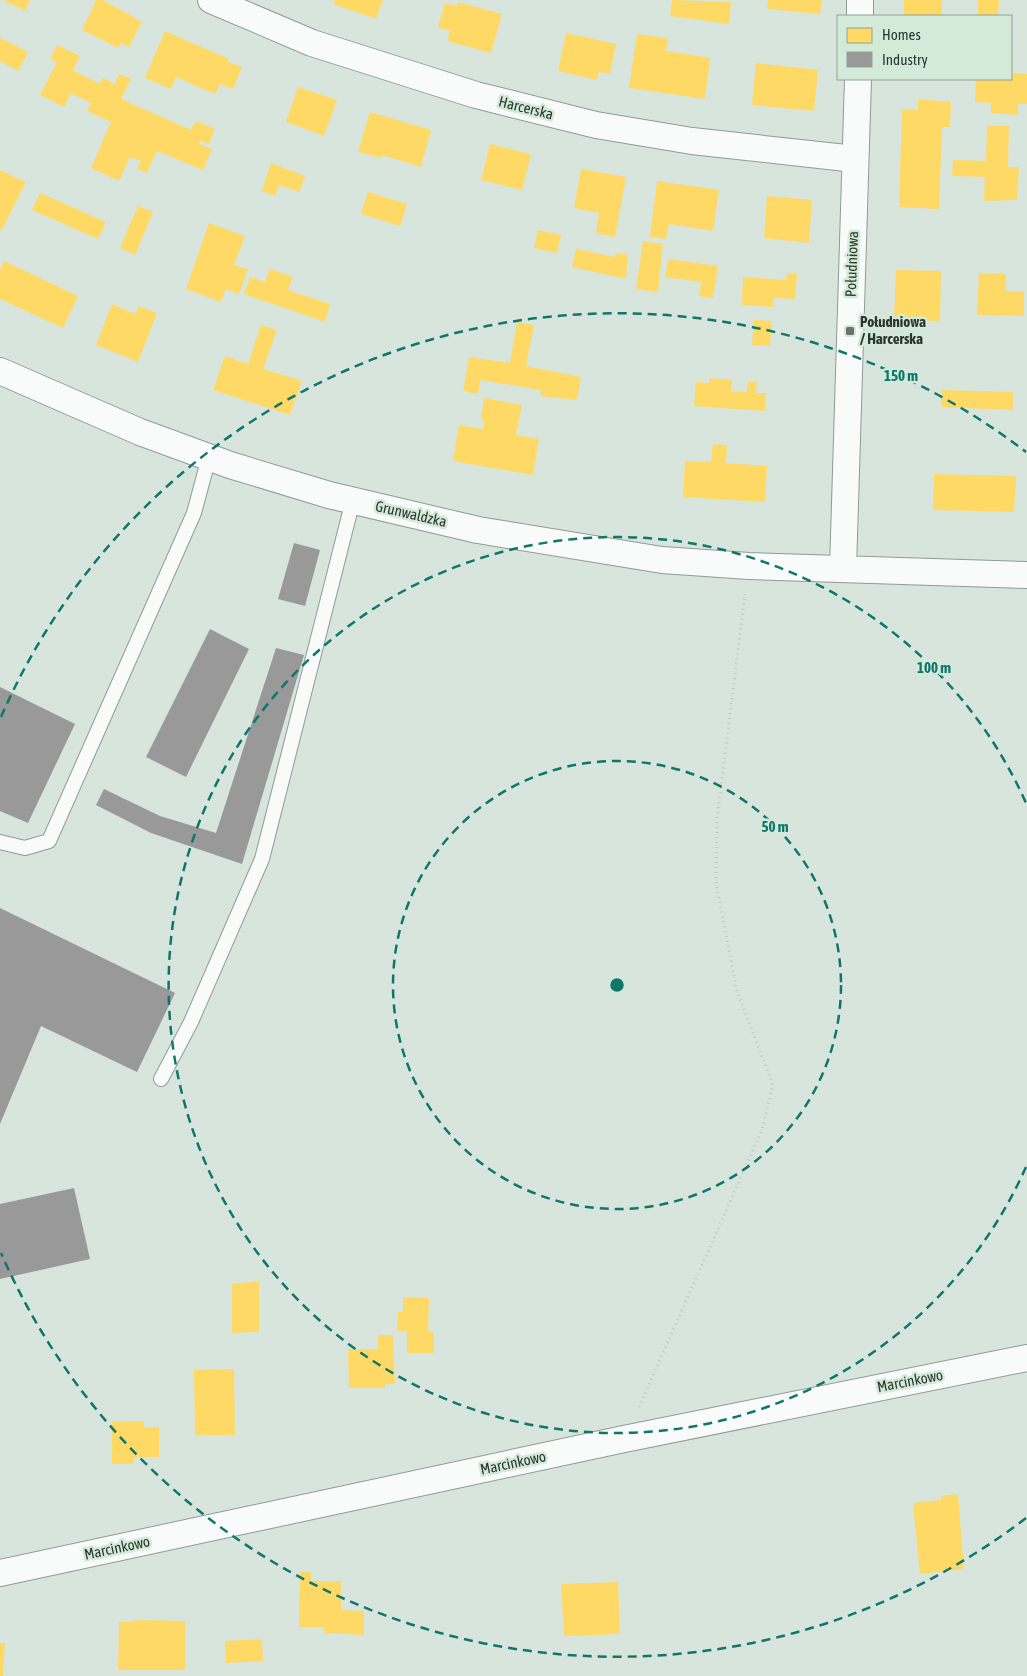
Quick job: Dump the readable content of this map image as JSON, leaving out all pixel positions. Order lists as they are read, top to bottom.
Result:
{
  "streets": {
    "street": [
      "Harcerska",
      "Południowa",
      "Grunwaldzka",
      "Marcinkowo"
    ]
  },
  "crossings": [
    ["Harcerska", "Południowa"],
    ["Południowa", "Grunwaldzka"]
  ],
  "places": {
    "transit": ["Południowa / Harcerska"]
  },
  "legend": ["Homes", "Industry"],
  "rings": ["150 m", "100 m", "50 m"]
}
